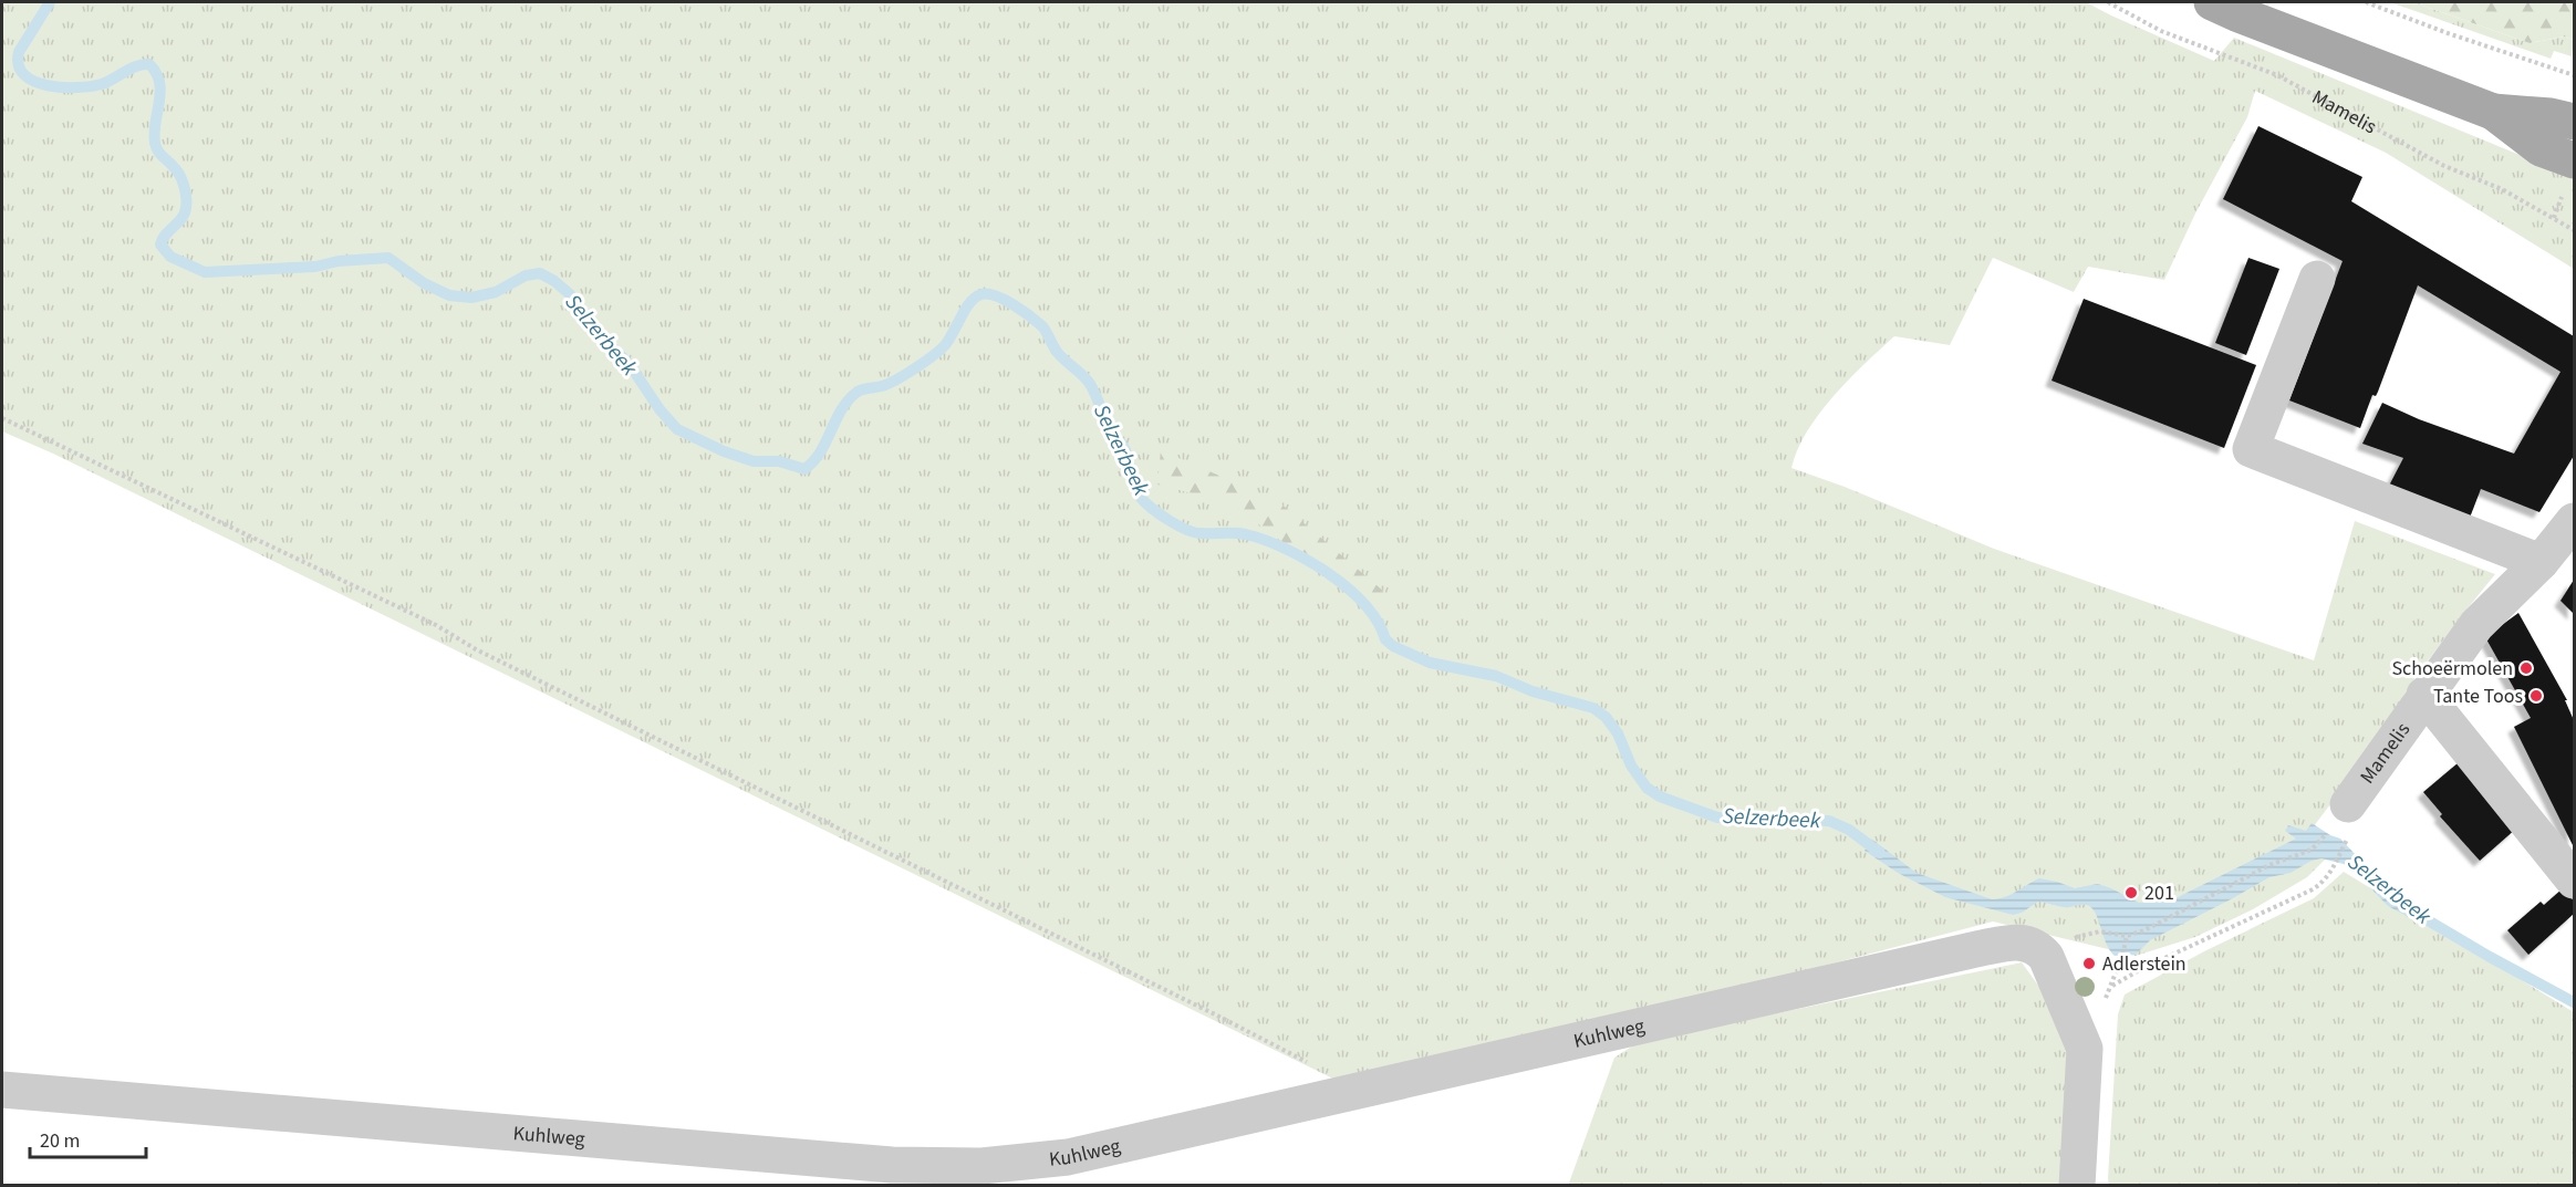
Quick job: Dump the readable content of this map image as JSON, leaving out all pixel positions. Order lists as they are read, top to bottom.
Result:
{
  "streets": {
    "street": ["Mamelis", "Kuhlweg"]
  },
  "water": ["Selzerbeek"],
  "places": [
    "Schoeërmolen",
    "Tante Toos",
    "201",
    "Adlerstein"
  ],
  "scale_bar": "20 m"
}
